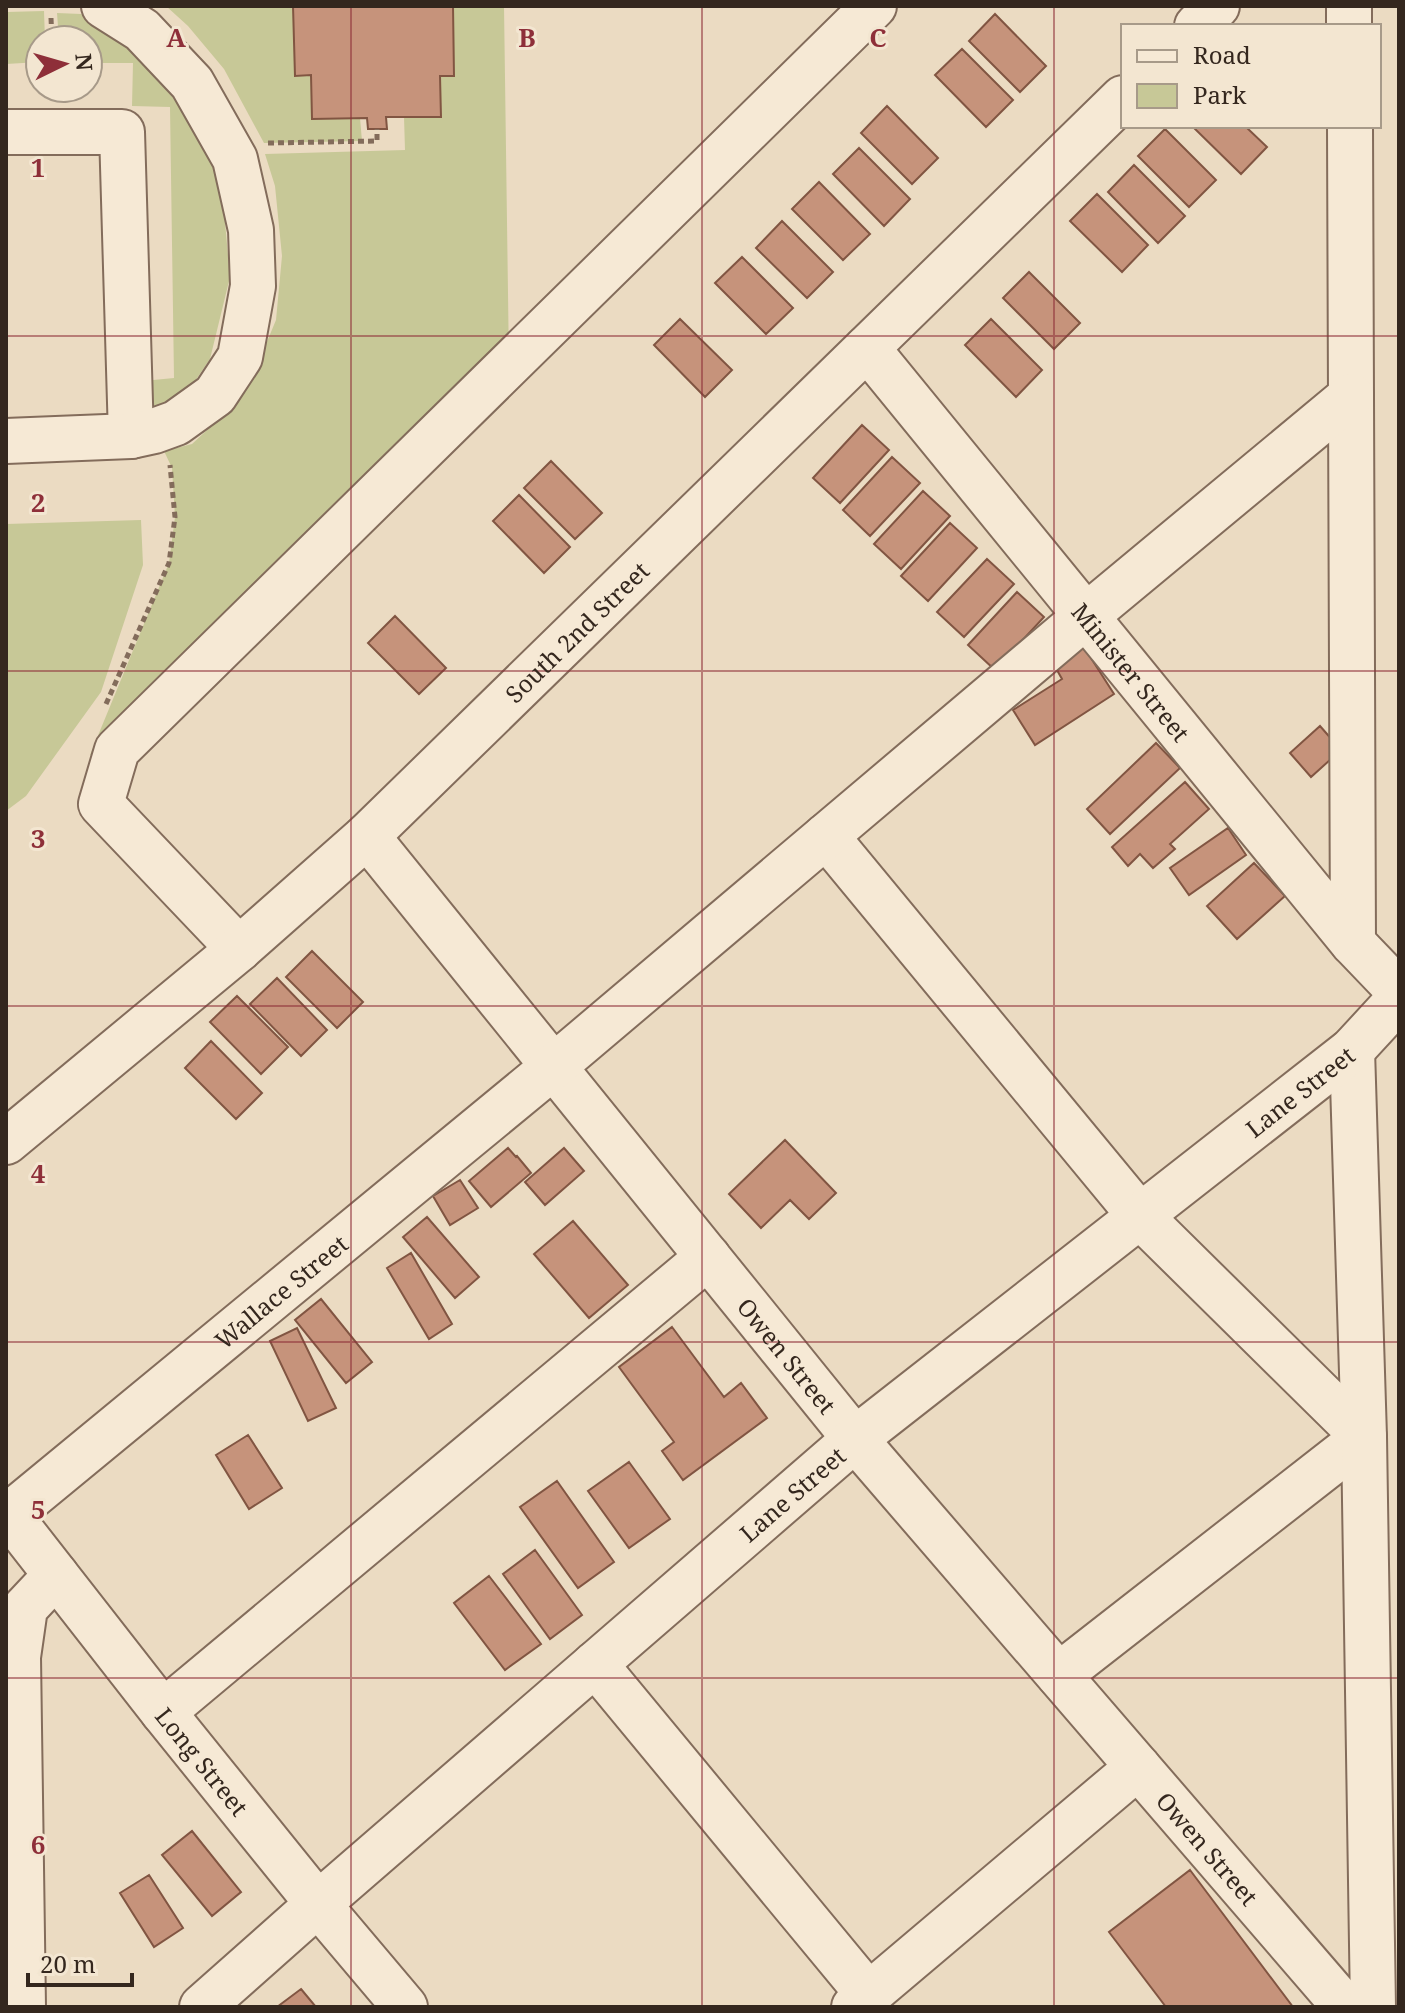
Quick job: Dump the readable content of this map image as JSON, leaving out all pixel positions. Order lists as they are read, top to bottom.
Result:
{
  "streets": {
    "street": [
      "South 2nd Street",
      "Minister Street",
      "Lane Street",
      "Wallace Street",
      "Owen Street",
      "Long Street"
    ]
  },
  "crossings": [
    ["South 2nd Street", "Minister Street"],
    ["South 2nd Street", "Owen Street"],
    ["Minister Street", "Wallace Street"],
    ["Lane Street", "Owen Street"],
    ["Lane Street", "Long Street"],
    ["Wallace Street", "Owen Street"],
    ["Wallace Street", "Long Street"]
  ],
  "legend": ["Road", "Park"],
  "scale_bar": "20 m",
  "north": "right",
  "grid": {
    "columns": ["A", "B", "C"],
    "rows": [
      "1",
      "2",
      "3",
      "4",
      "5",
      "6"
    ]
  }
}
